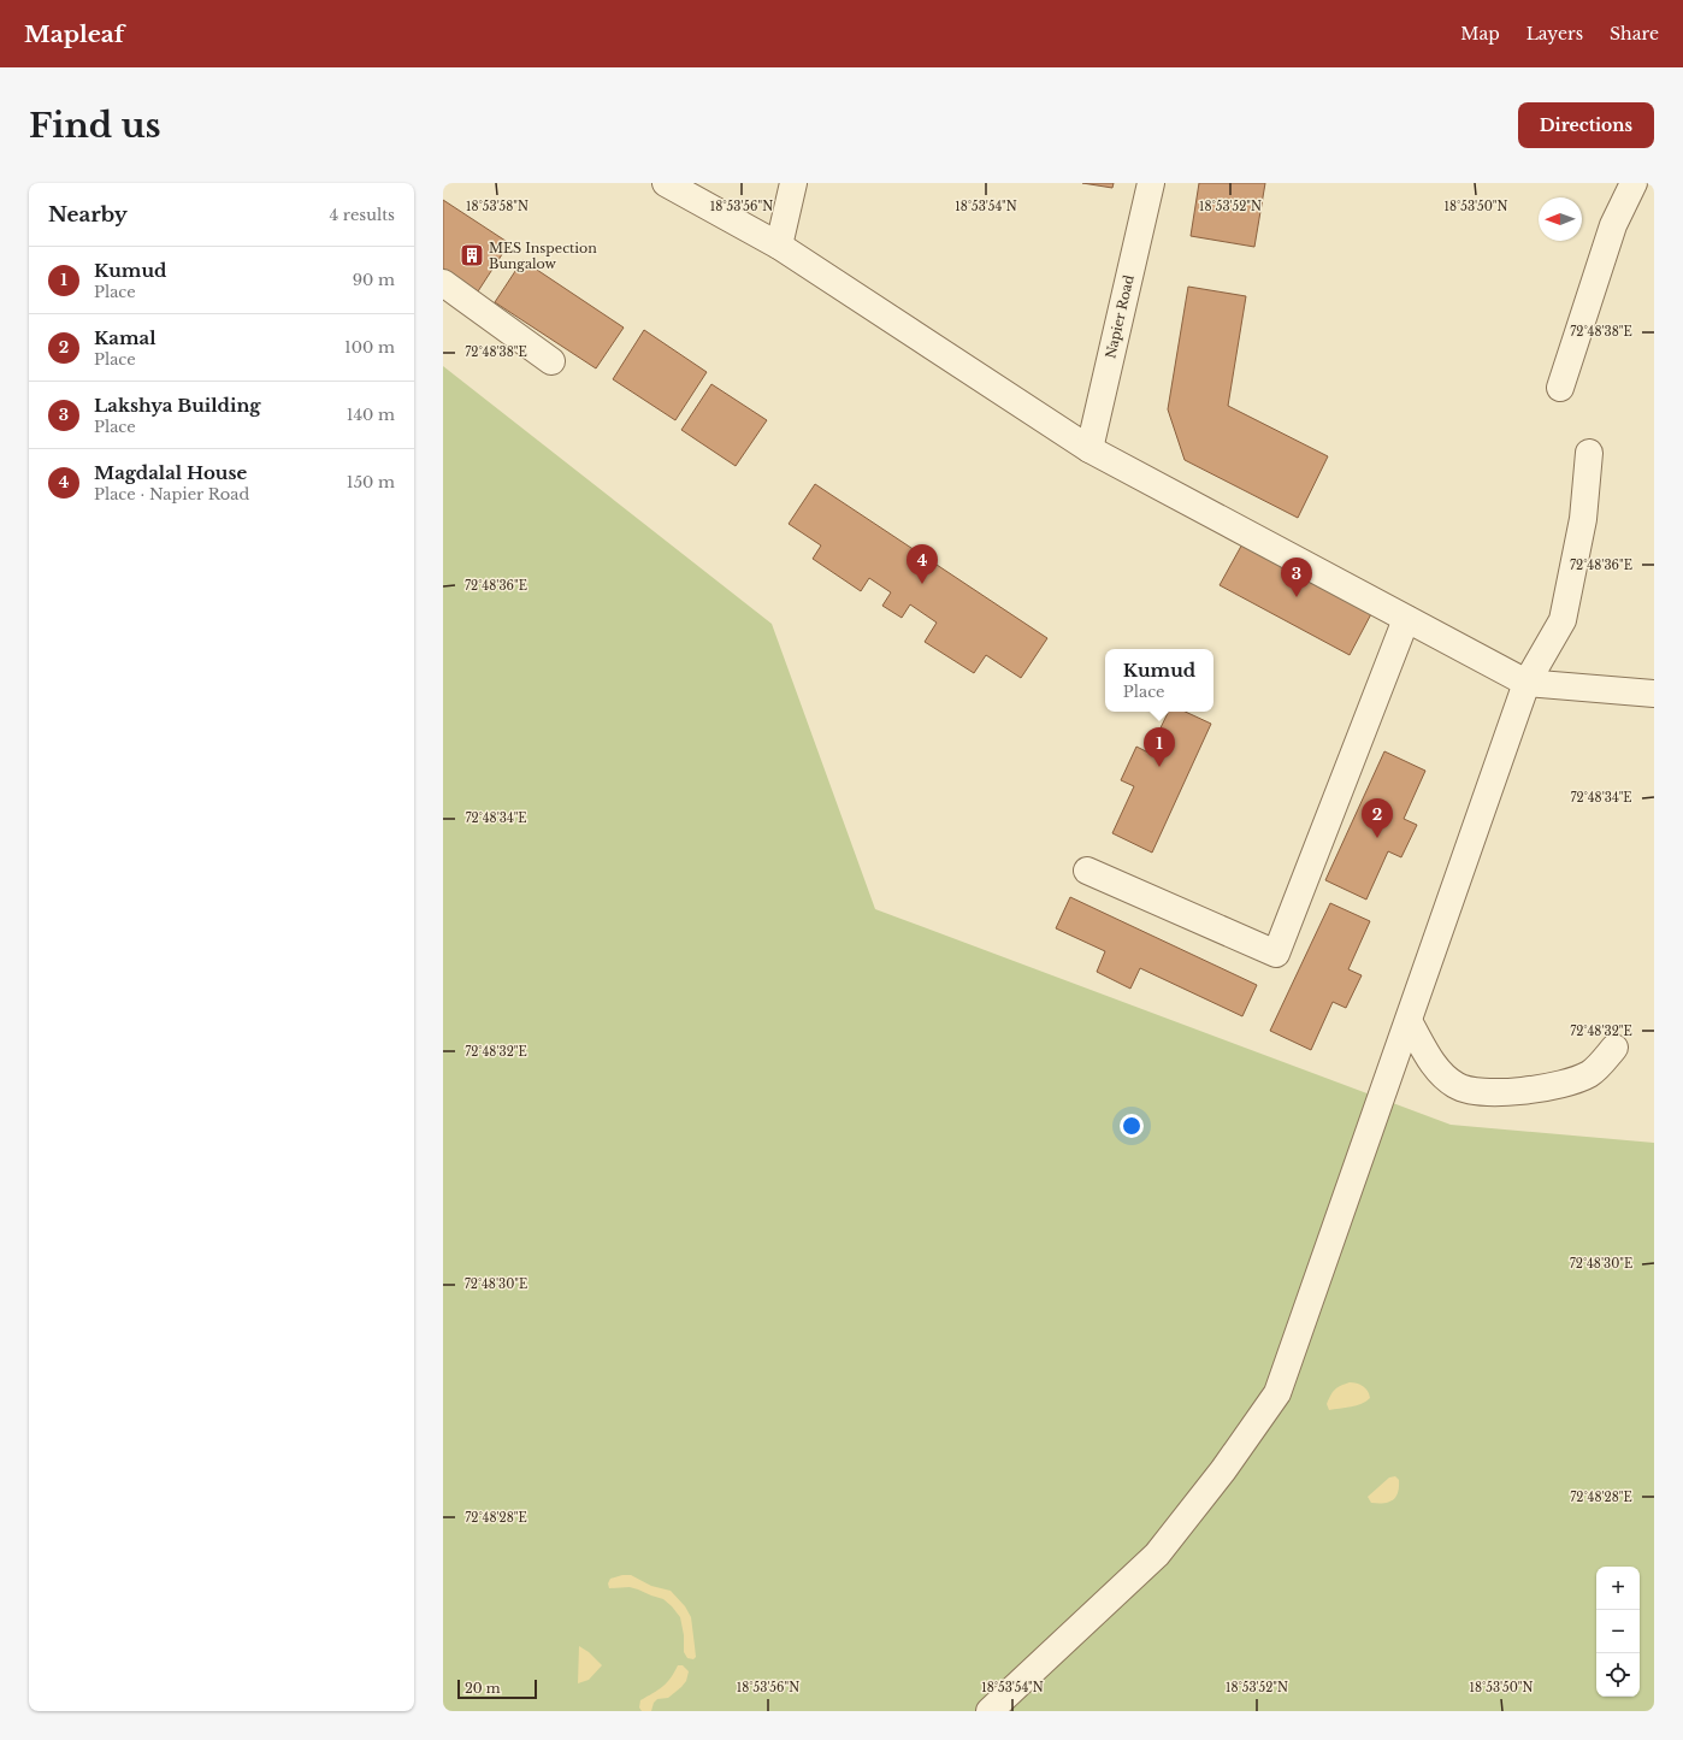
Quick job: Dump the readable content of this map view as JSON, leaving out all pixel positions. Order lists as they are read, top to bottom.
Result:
{
  "streets": {
    "street": ["Napier Road"]
  },
  "places": {
    "building": ["MES Inspection Bungalow"]
  },
  "scale_bar": "20 m",
  "north": "left",
  "page": {
    "header": "Mapleaf",
    "nav": ["Map", "Layers", "Share"],
    "buttons": "Directions",
    "title": "Find us",
    "heading": ["Nearby", "4 results"],
    "list": [
      {
        "mark": "1",
        "name": "Kumud",
        "note": "Place",
        "value": "90 m"
      },
      {
        "mark": "2",
        "name": "Kamal",
        "note": "Place",
        "value": "100 m"
      },
      {
        "mark": "3",
        "name": "Lakshya Building",
        "note": "Place",
        "value": "140 m"
      },
      {
        "mark": "4",
        "name": "Magdalal House",
        "note": "Place · Napier Road",
        "value": "150 m"
      }
    ],
    "pins": [
      "4",
      "3",
      "1",
      "2"
    ],
    "popup": ["Kumud", "Place"],
    "map_buttons": ["+", "−"],
    "scale": "20 m"
  },
  "coordinates": [
    "18°53'58\"N",
    "18°53'56\"N",
    "18°53'54\"N",
    "18°53'52\"N",
    "18°53'50\"N",
    "72°48'38\"E",
    "72°48'36\"E",
    "72°48'34\"E",
    "72°48'32\"E",
    "72°48'30\"E",
    "72°48'28\"E"
  ]
}
